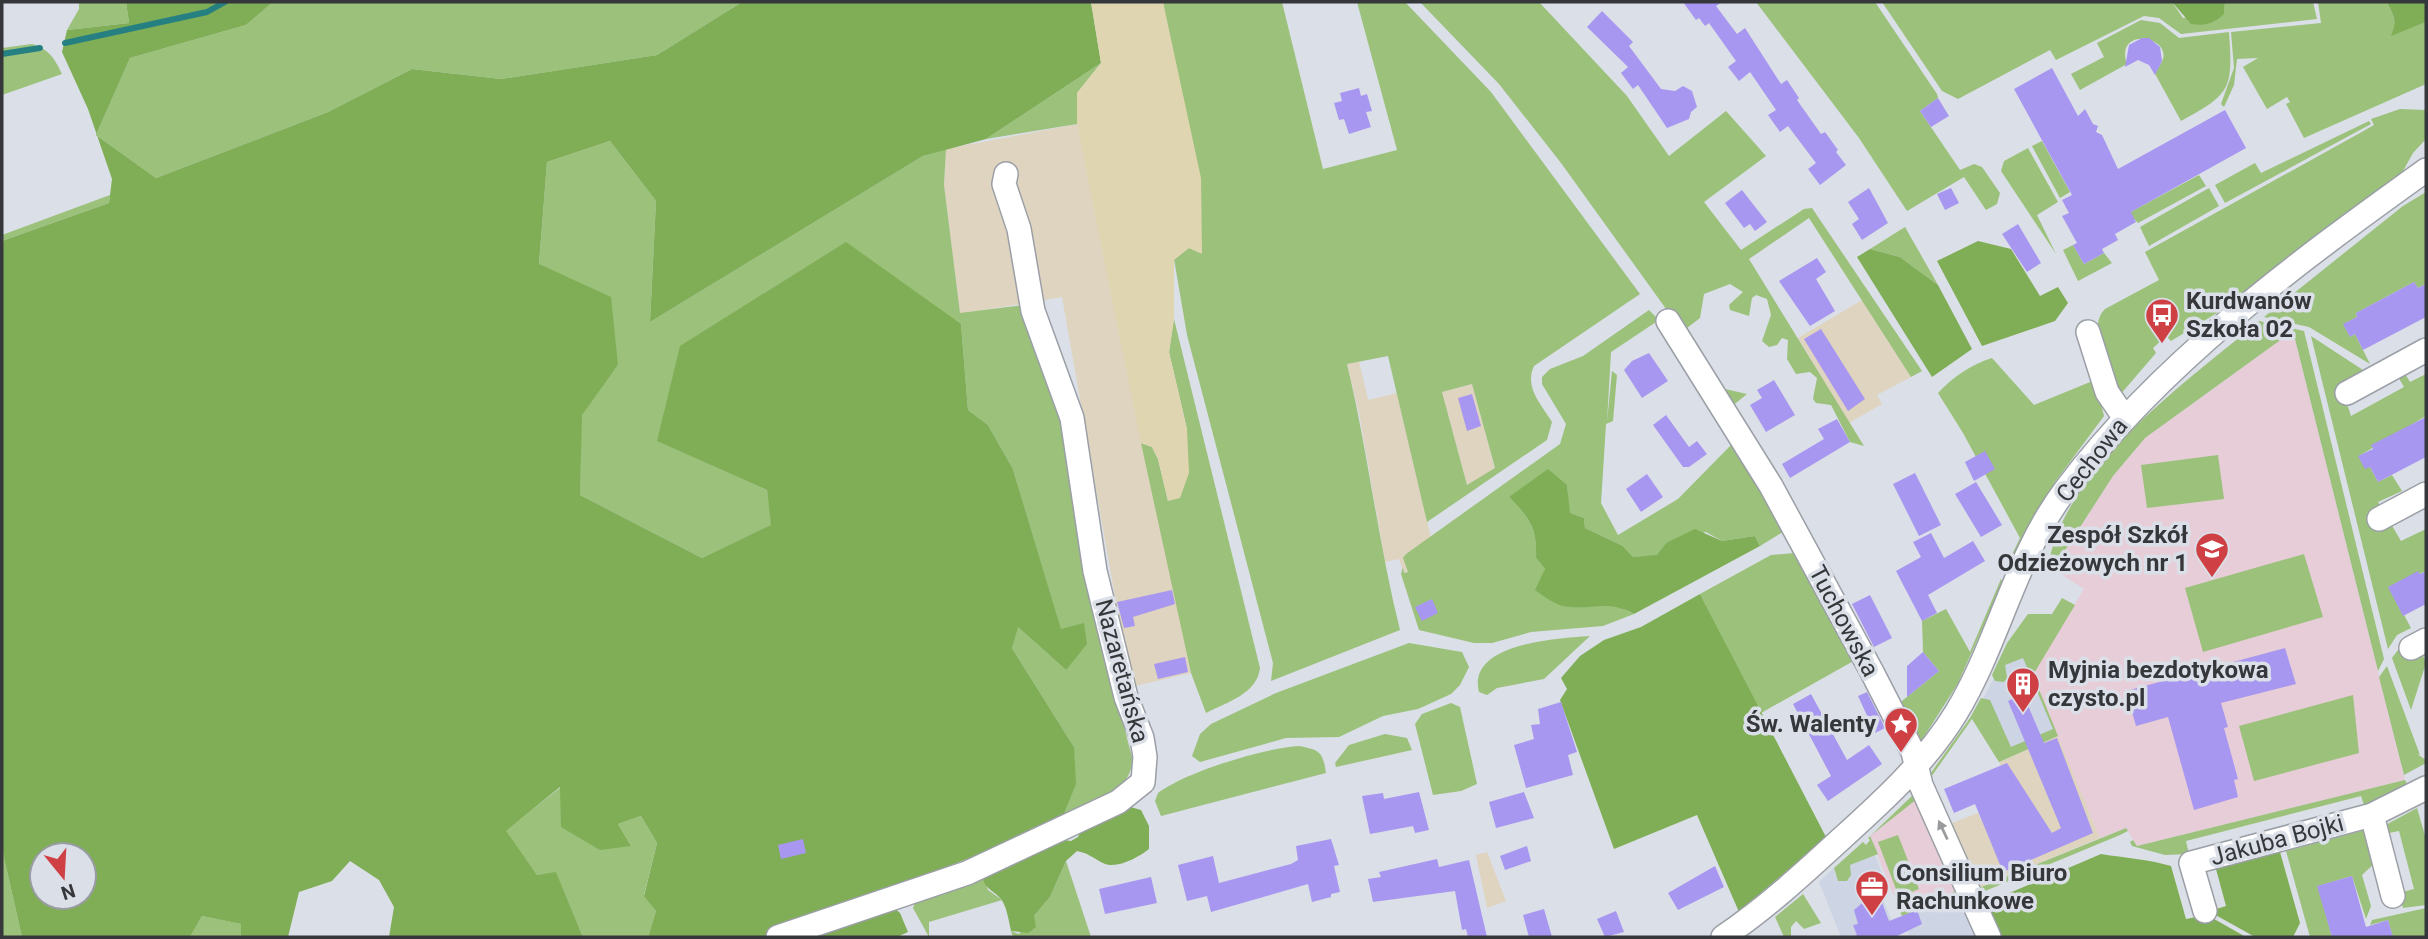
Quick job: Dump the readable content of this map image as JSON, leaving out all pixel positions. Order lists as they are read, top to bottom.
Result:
{
  "streets": {
    "street": [
      "Cechowa",
      "Tuchowska",
      "Nazaretańska",
      "Jakuba Bojki"
    ]
  },
  "crossings": [
    ["Cechowa", "Tuchowska"]
  ],
  "places": {
    "bus stop": ["Kurdwanów Szkoła 02"],
    "school or university": ["Zespół Szkół Odzieżowych nr 1"],
    "building": ["Myjnia bezdotykowa czysto.pl"],
    "place": ["Św. Walenty"],
    "office": ["Consilium Biuro Rachunkowe"]
  },
  "north": "bottom"
}
